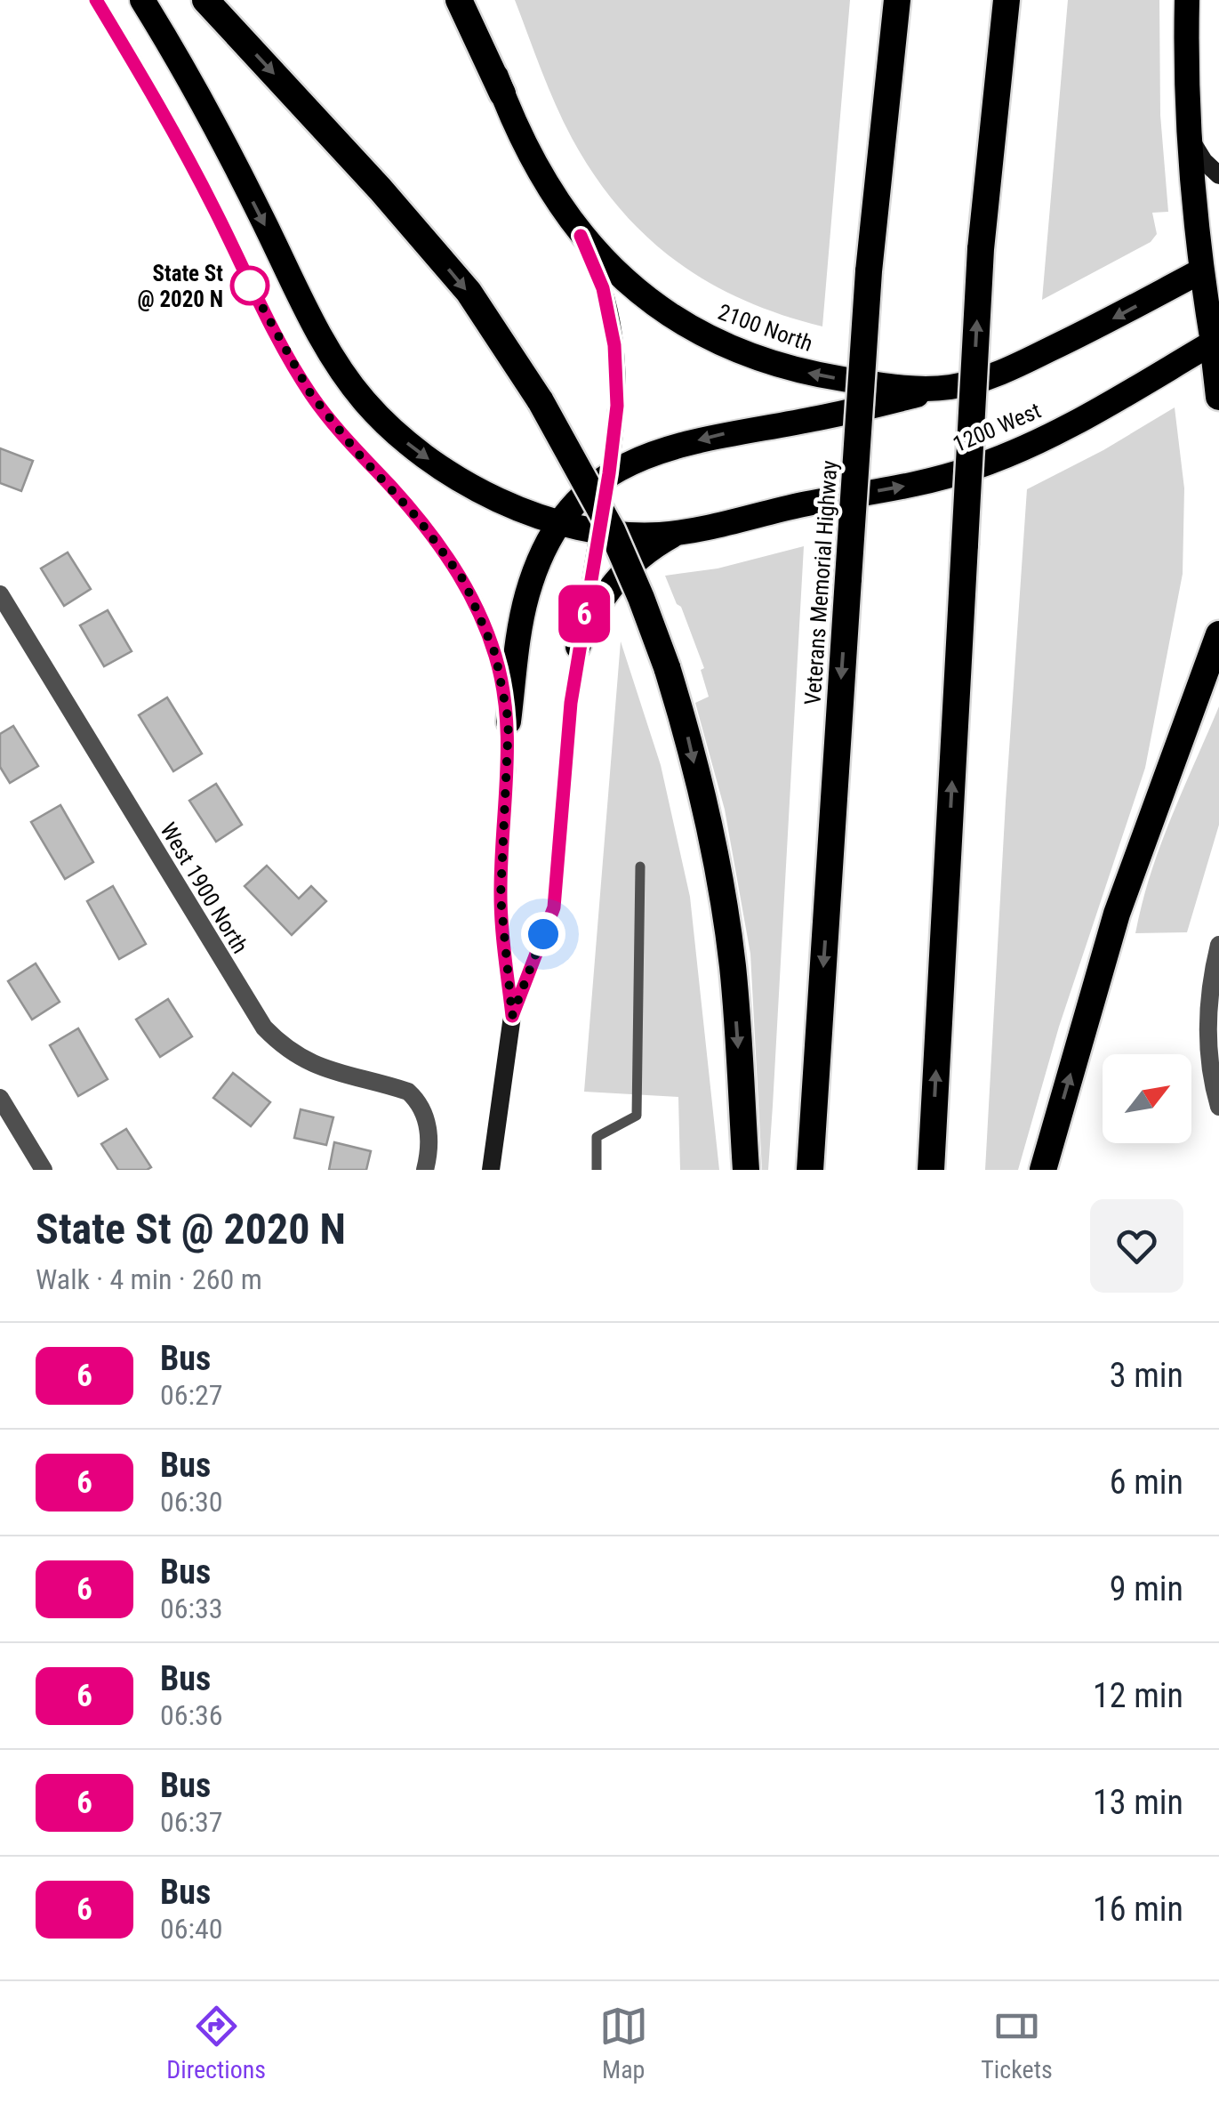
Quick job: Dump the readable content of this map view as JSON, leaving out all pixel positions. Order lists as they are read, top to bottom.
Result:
{
  "streets": {
    "highway": ["2100 North", "1200 West", "Veterans Memorial Highway"],
    "street": ["West 1900 North"]
  },
  "places": ["State St @ 2020 N"],
  "lines": ["bus line 6"],
  "north": "top right",
  "page": {
    "on_map": "6",
    "heading": ["State St @ 2020 N", "Walk · 4 min · 260 m"],
    "list": [
      {
        "mark": "6",
        "name": "Bus",
        "note": "06:27",
        "value": "3 min"
      },
      {
        "mark": "6",
        "name": "Bus",
        "note": "06:30",
        "value": "6 min"
      },
      {
        "mark": "6",
        "name": "Bus",
        "note": "06:33",
        "value": "9 min"
      },
      {
        "mark": "6",
        "name": "Bus",
        "note": "06:36",
        "value": "12 min"
      },
      {
        "mark": "6",
        "name": "Bus",
        "note": "06:37",
        "value": "13 min"
      },
      {
        "mark": "6",
        "name": "Bus",
        "note": "06:40",
        "value": "16 min"
      }
    ],
    "tabs": ["Directions", "Map", "Tickets"]
  }
}
